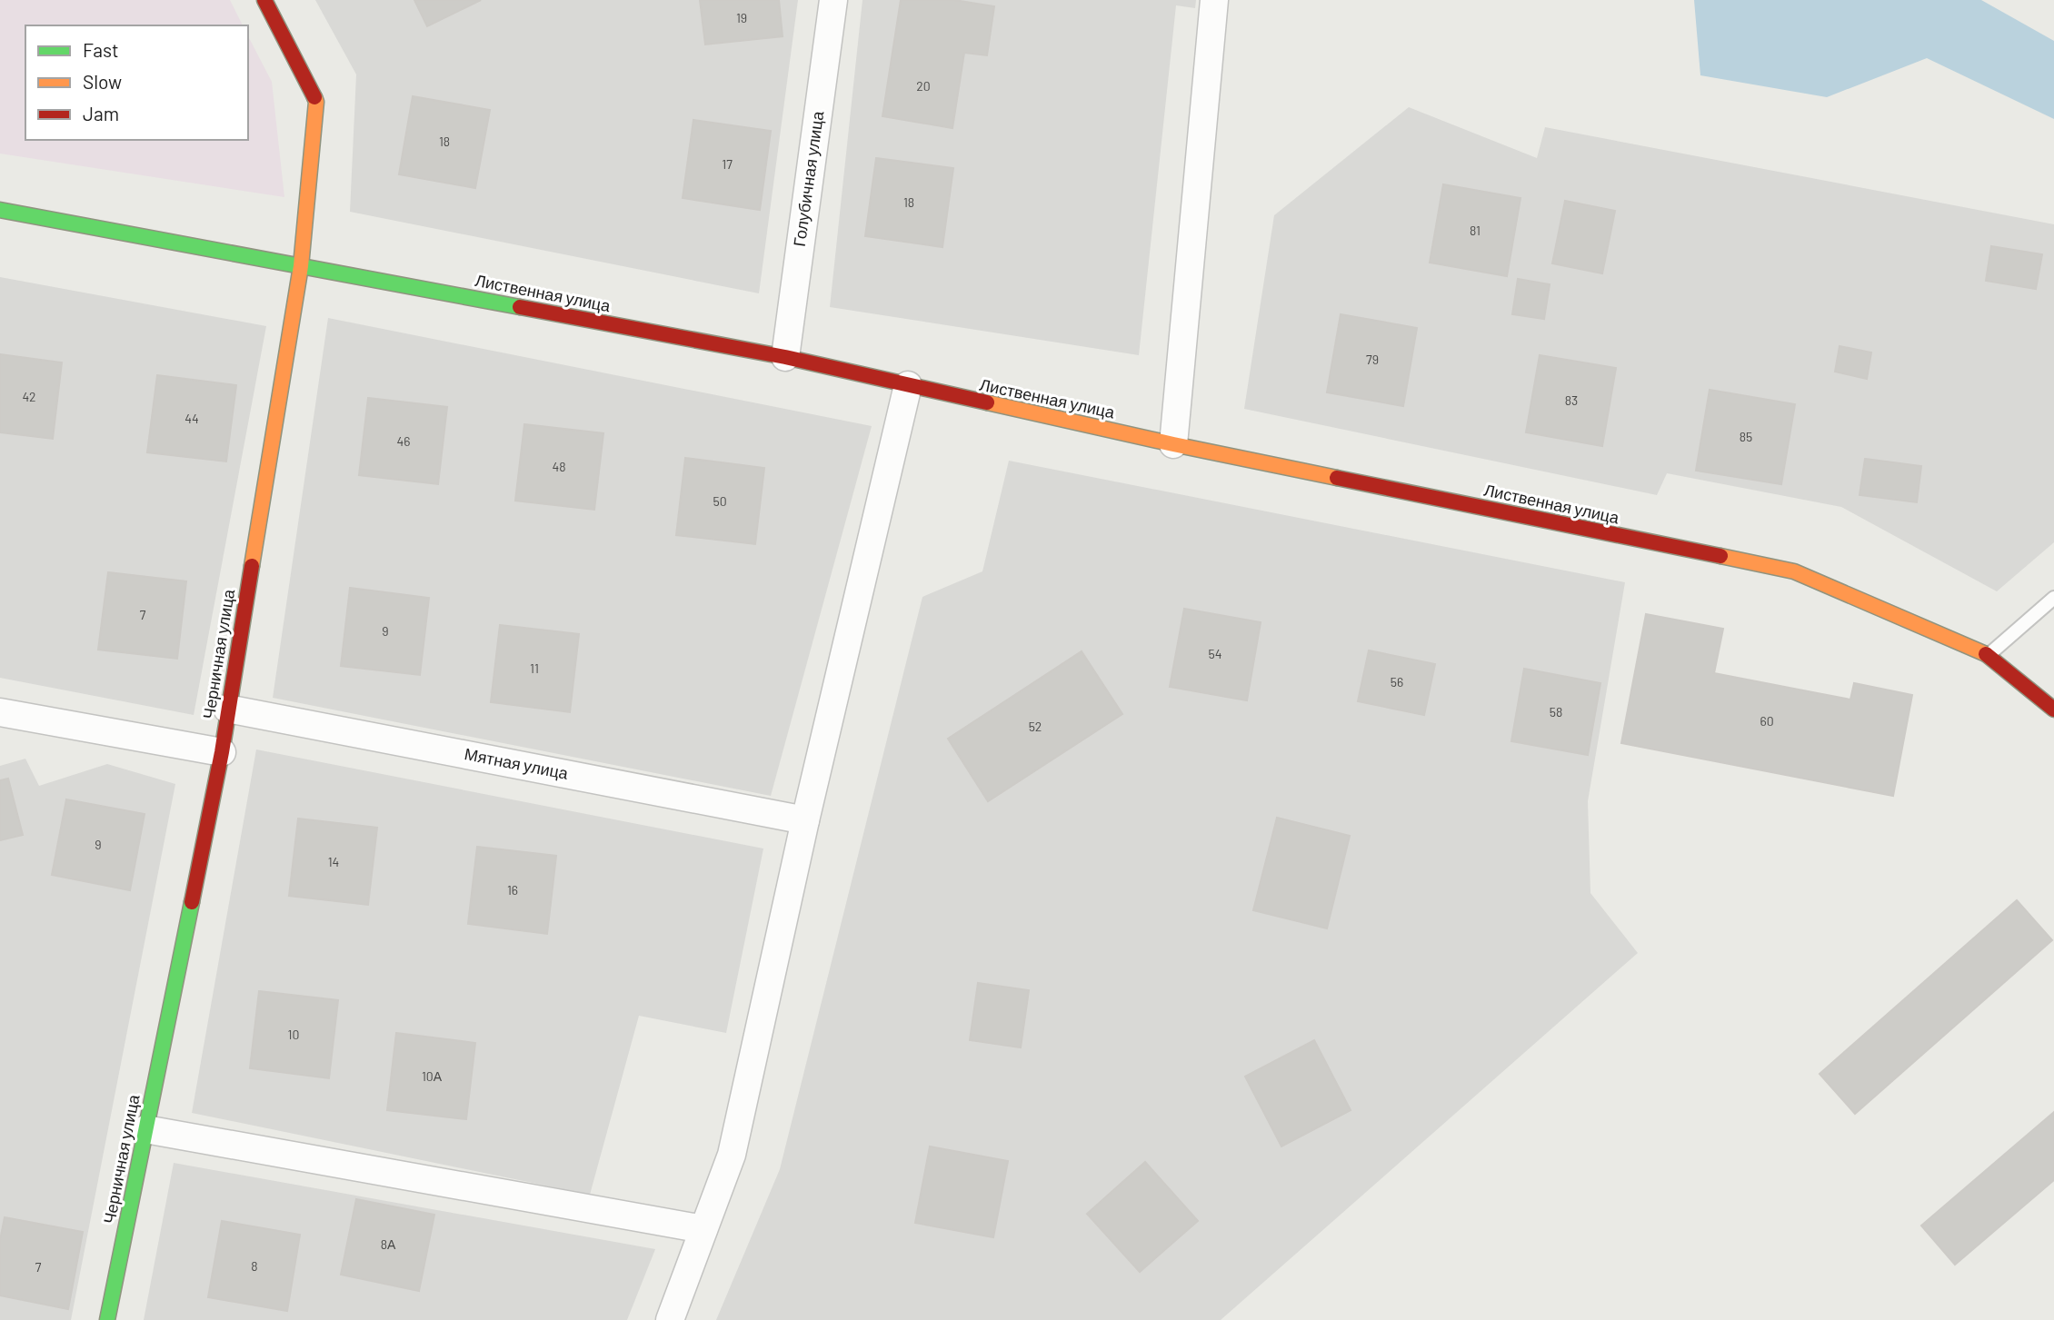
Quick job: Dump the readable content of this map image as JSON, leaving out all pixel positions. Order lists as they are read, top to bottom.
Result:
{
  "streets": {
    "street": [
      "Голубичная улица",
      "Лиственная улица",
      "Черничная улица",
      "Мятная улица"
    ]
  },
  "crossings": [
    ["Голубичная улица", "Лиственная улица"],
    ["Лиственная улица", "Черничная улица"],
    ["Черничная улица", "Мятная улица"]
  ],
  "house_numbers": [
    "19",
    "20",
    "18",
    "17",
    "18",
    "81",
    "79",
    "42",
    "83",
    "44",
    "85",
    "46",
    "48",
    "50",
    "7",
    "9",
    "54",
    "11",
    "56",
    "58",
    "60",
    "52",
    "9",
    "14",
    "16",
    "10",
    "10А",
    "8А",
    "8",
    "7"
  ],
  "legend": ["Fast", "Slow", "Jam"]
}
